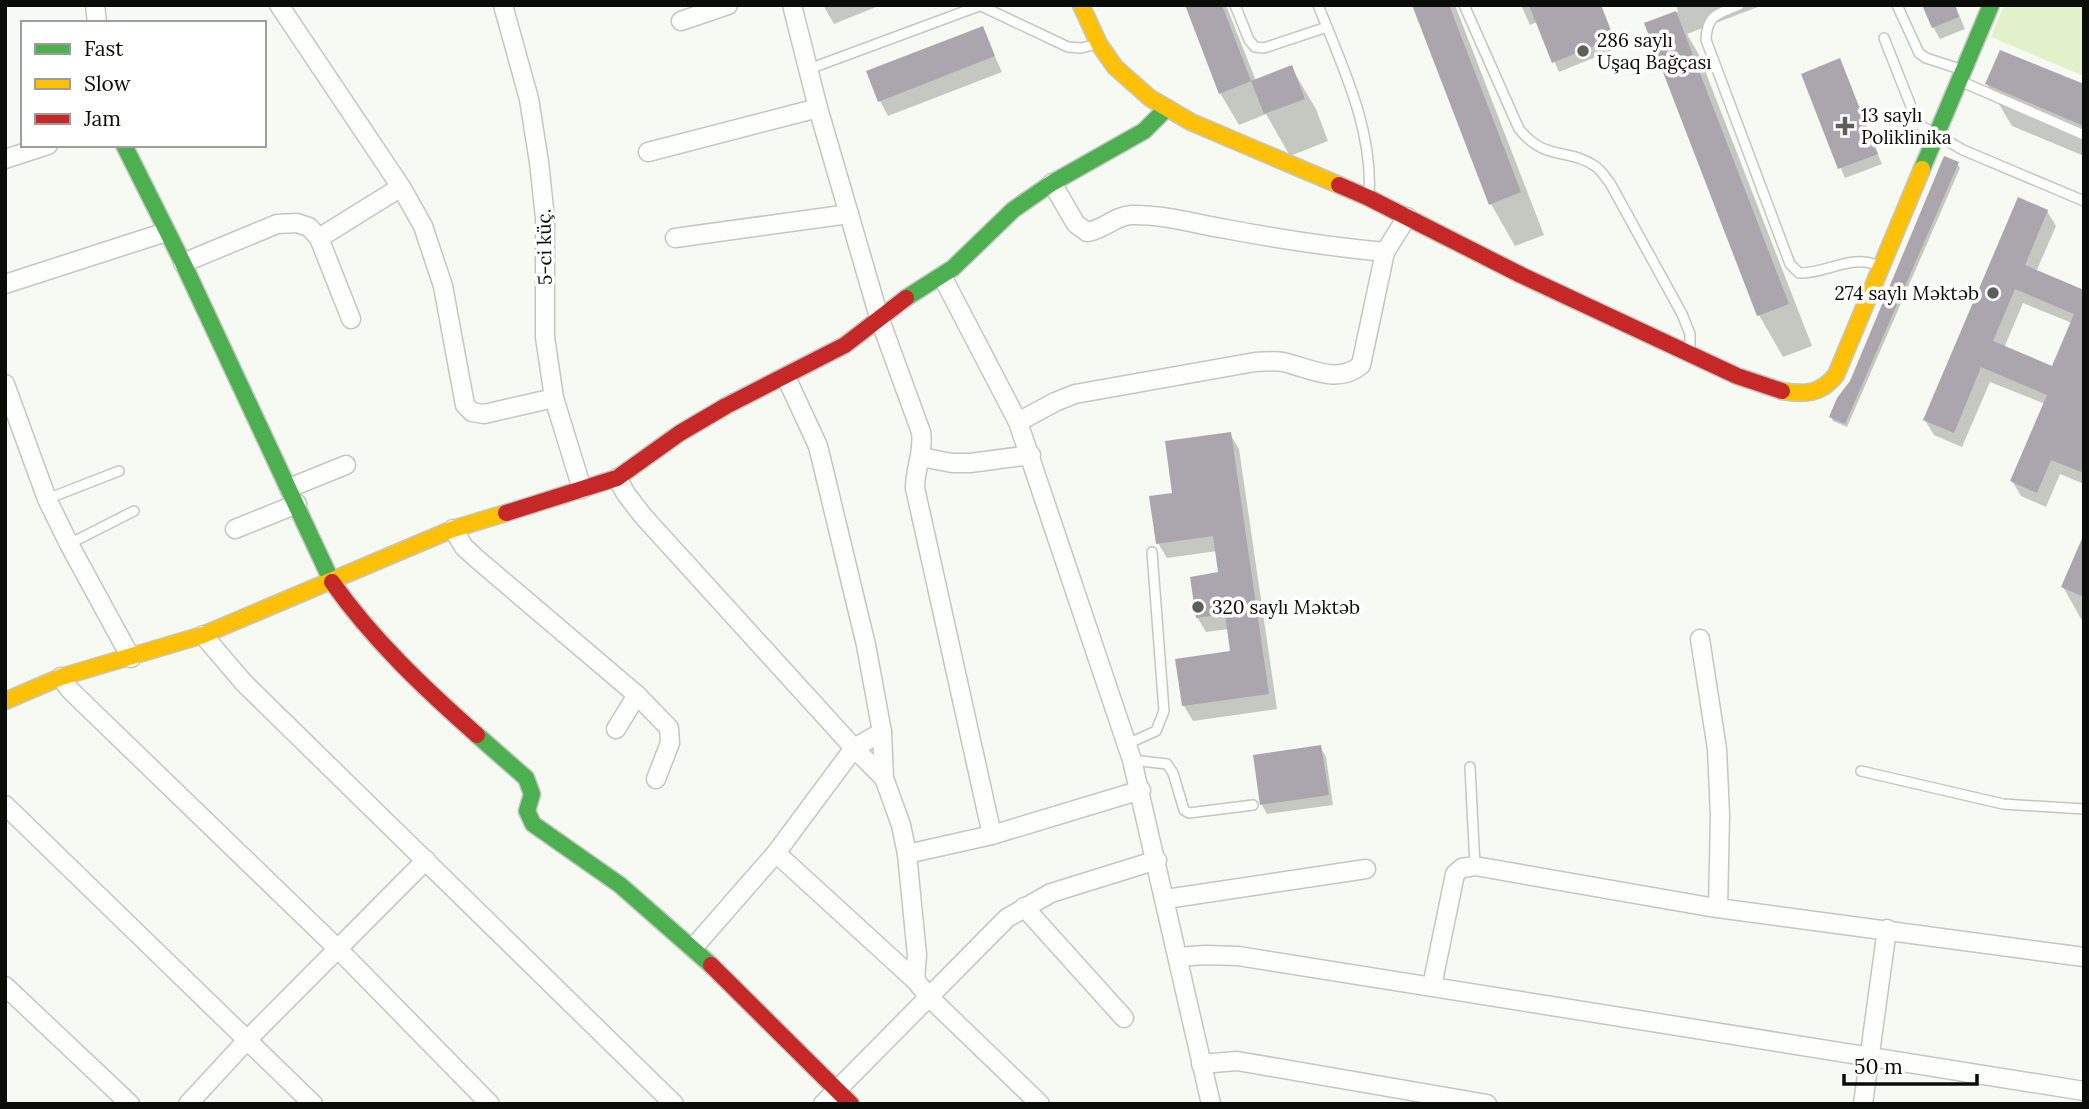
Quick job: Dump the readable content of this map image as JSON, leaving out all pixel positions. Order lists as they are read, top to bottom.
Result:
{
  "streets": {
    "street": ["5-ci küç."]
  },
  "places": {
    "other": ["286 saylı Uşaq Bağçası", "274 saylı Məktəb", "320 saylı Məktəb"],
    "health": ["13 saylı Poliklinika"]
  },
  "legend": ["Fast", "Slow", "Jam"],
  "scale_bar": "50 m"
}
